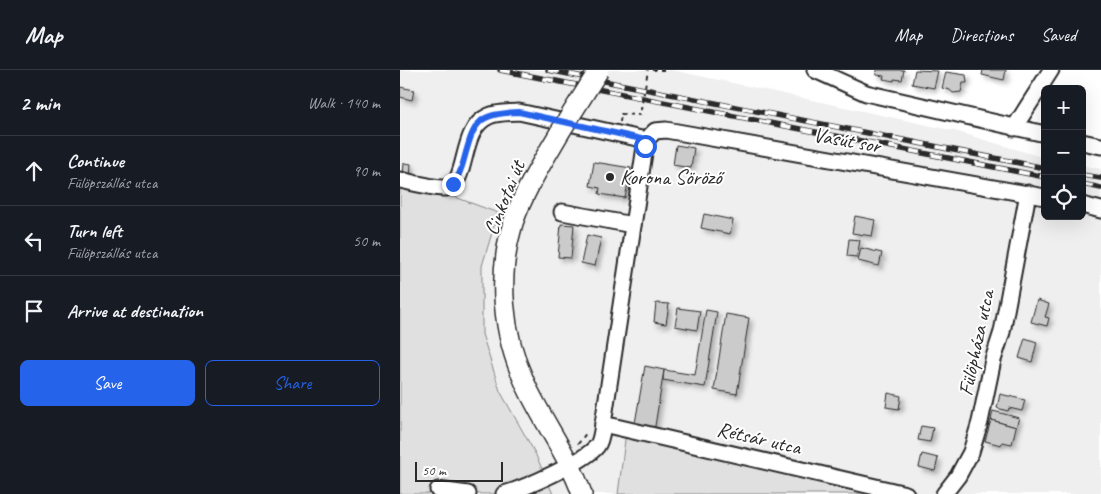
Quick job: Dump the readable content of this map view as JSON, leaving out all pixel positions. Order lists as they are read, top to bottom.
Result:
{
  "streets": {
    "main road": ["Cinkotai út"],
    "street": ["Vasút sor", "Fülöpháza utca", "Rétsár utca"]
  },
  "crossings": [
    ["Vasút sor", "Fülöpháza utca"]
  ],
  "places": ["Korona Söröző"],
  "scale_bar": "50 m",
  "page": {
    "header": "Map",
    "nav": ["Map", "Directions", "Saved"],
    "heading": ["2 min", "Walk · 140 m"],
    "map_buttons": ["+", "−"],
    "list": [
      ["Continue", "Fülöpszállás utca", "90 m"],
      ["Turn left", "Fülöpszállás utca", "50 m"],
      "Arrive at destination"
    ],
    "buttons": ["Save", "Share"],
    "scale": "50 m"
  }
}
